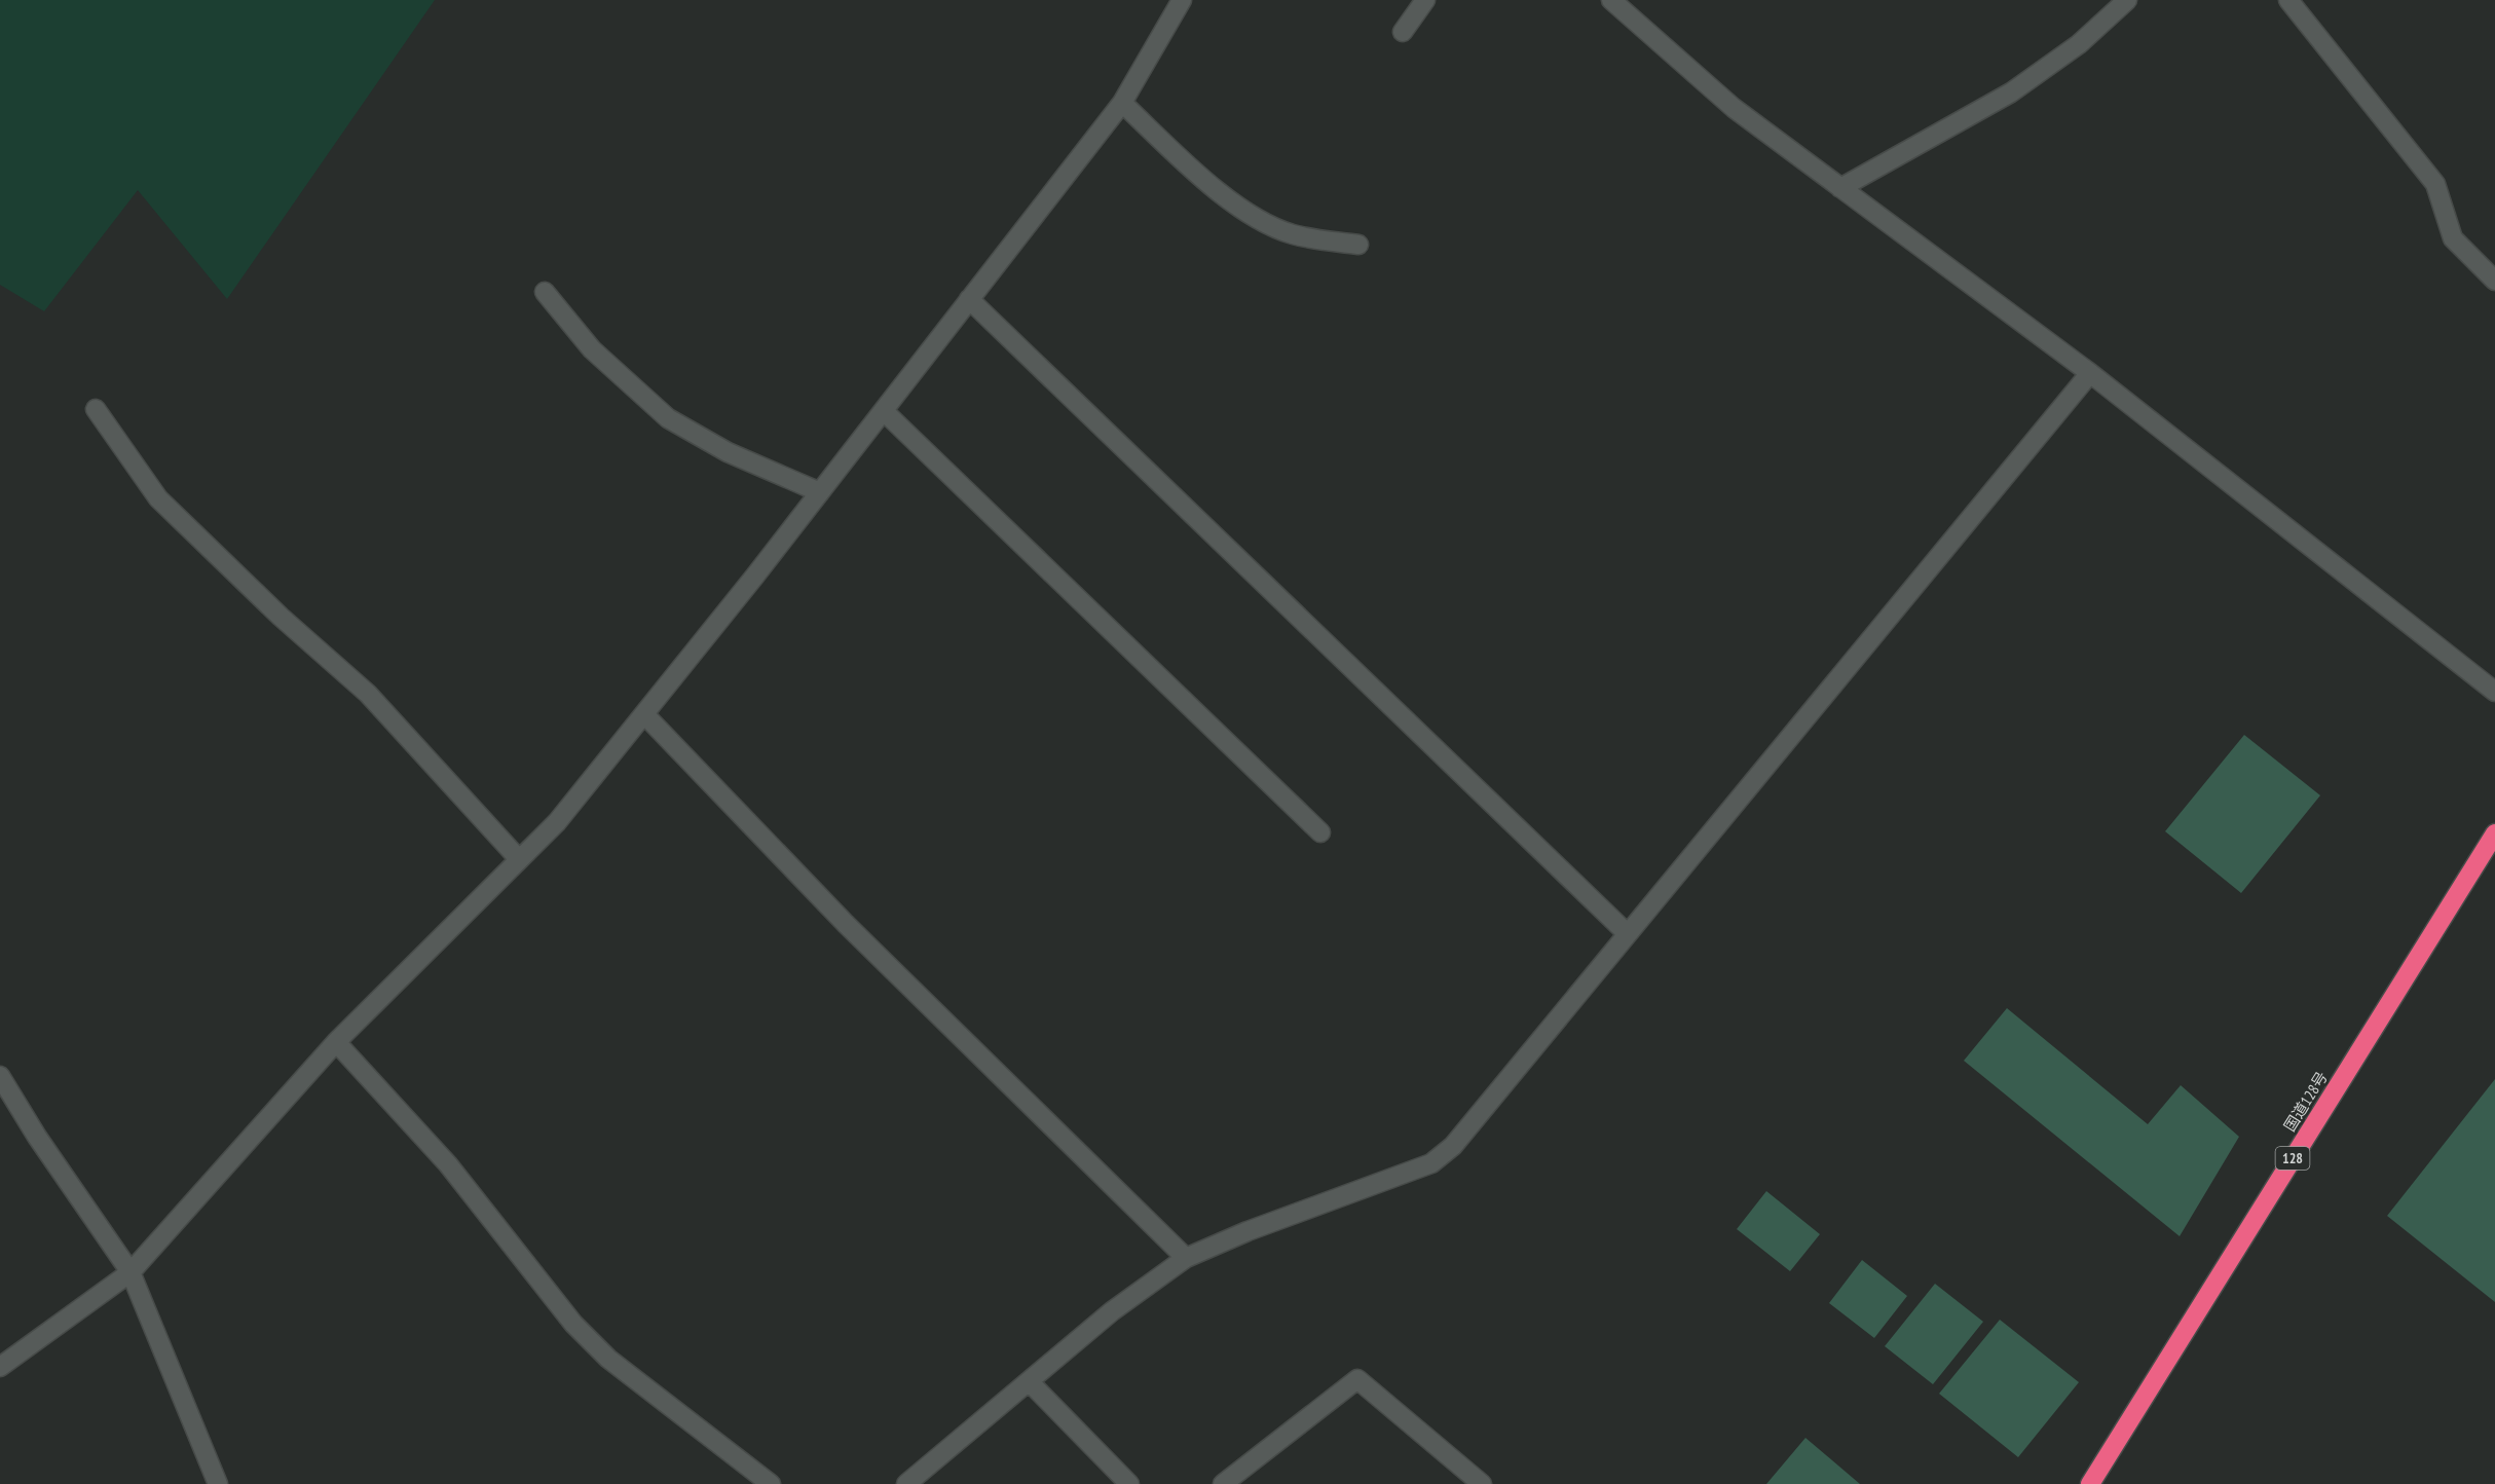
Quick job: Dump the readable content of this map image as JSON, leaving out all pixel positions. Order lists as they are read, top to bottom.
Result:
{
  "streets": {
    "highway": ["国道128号", "128"]
  }
}
